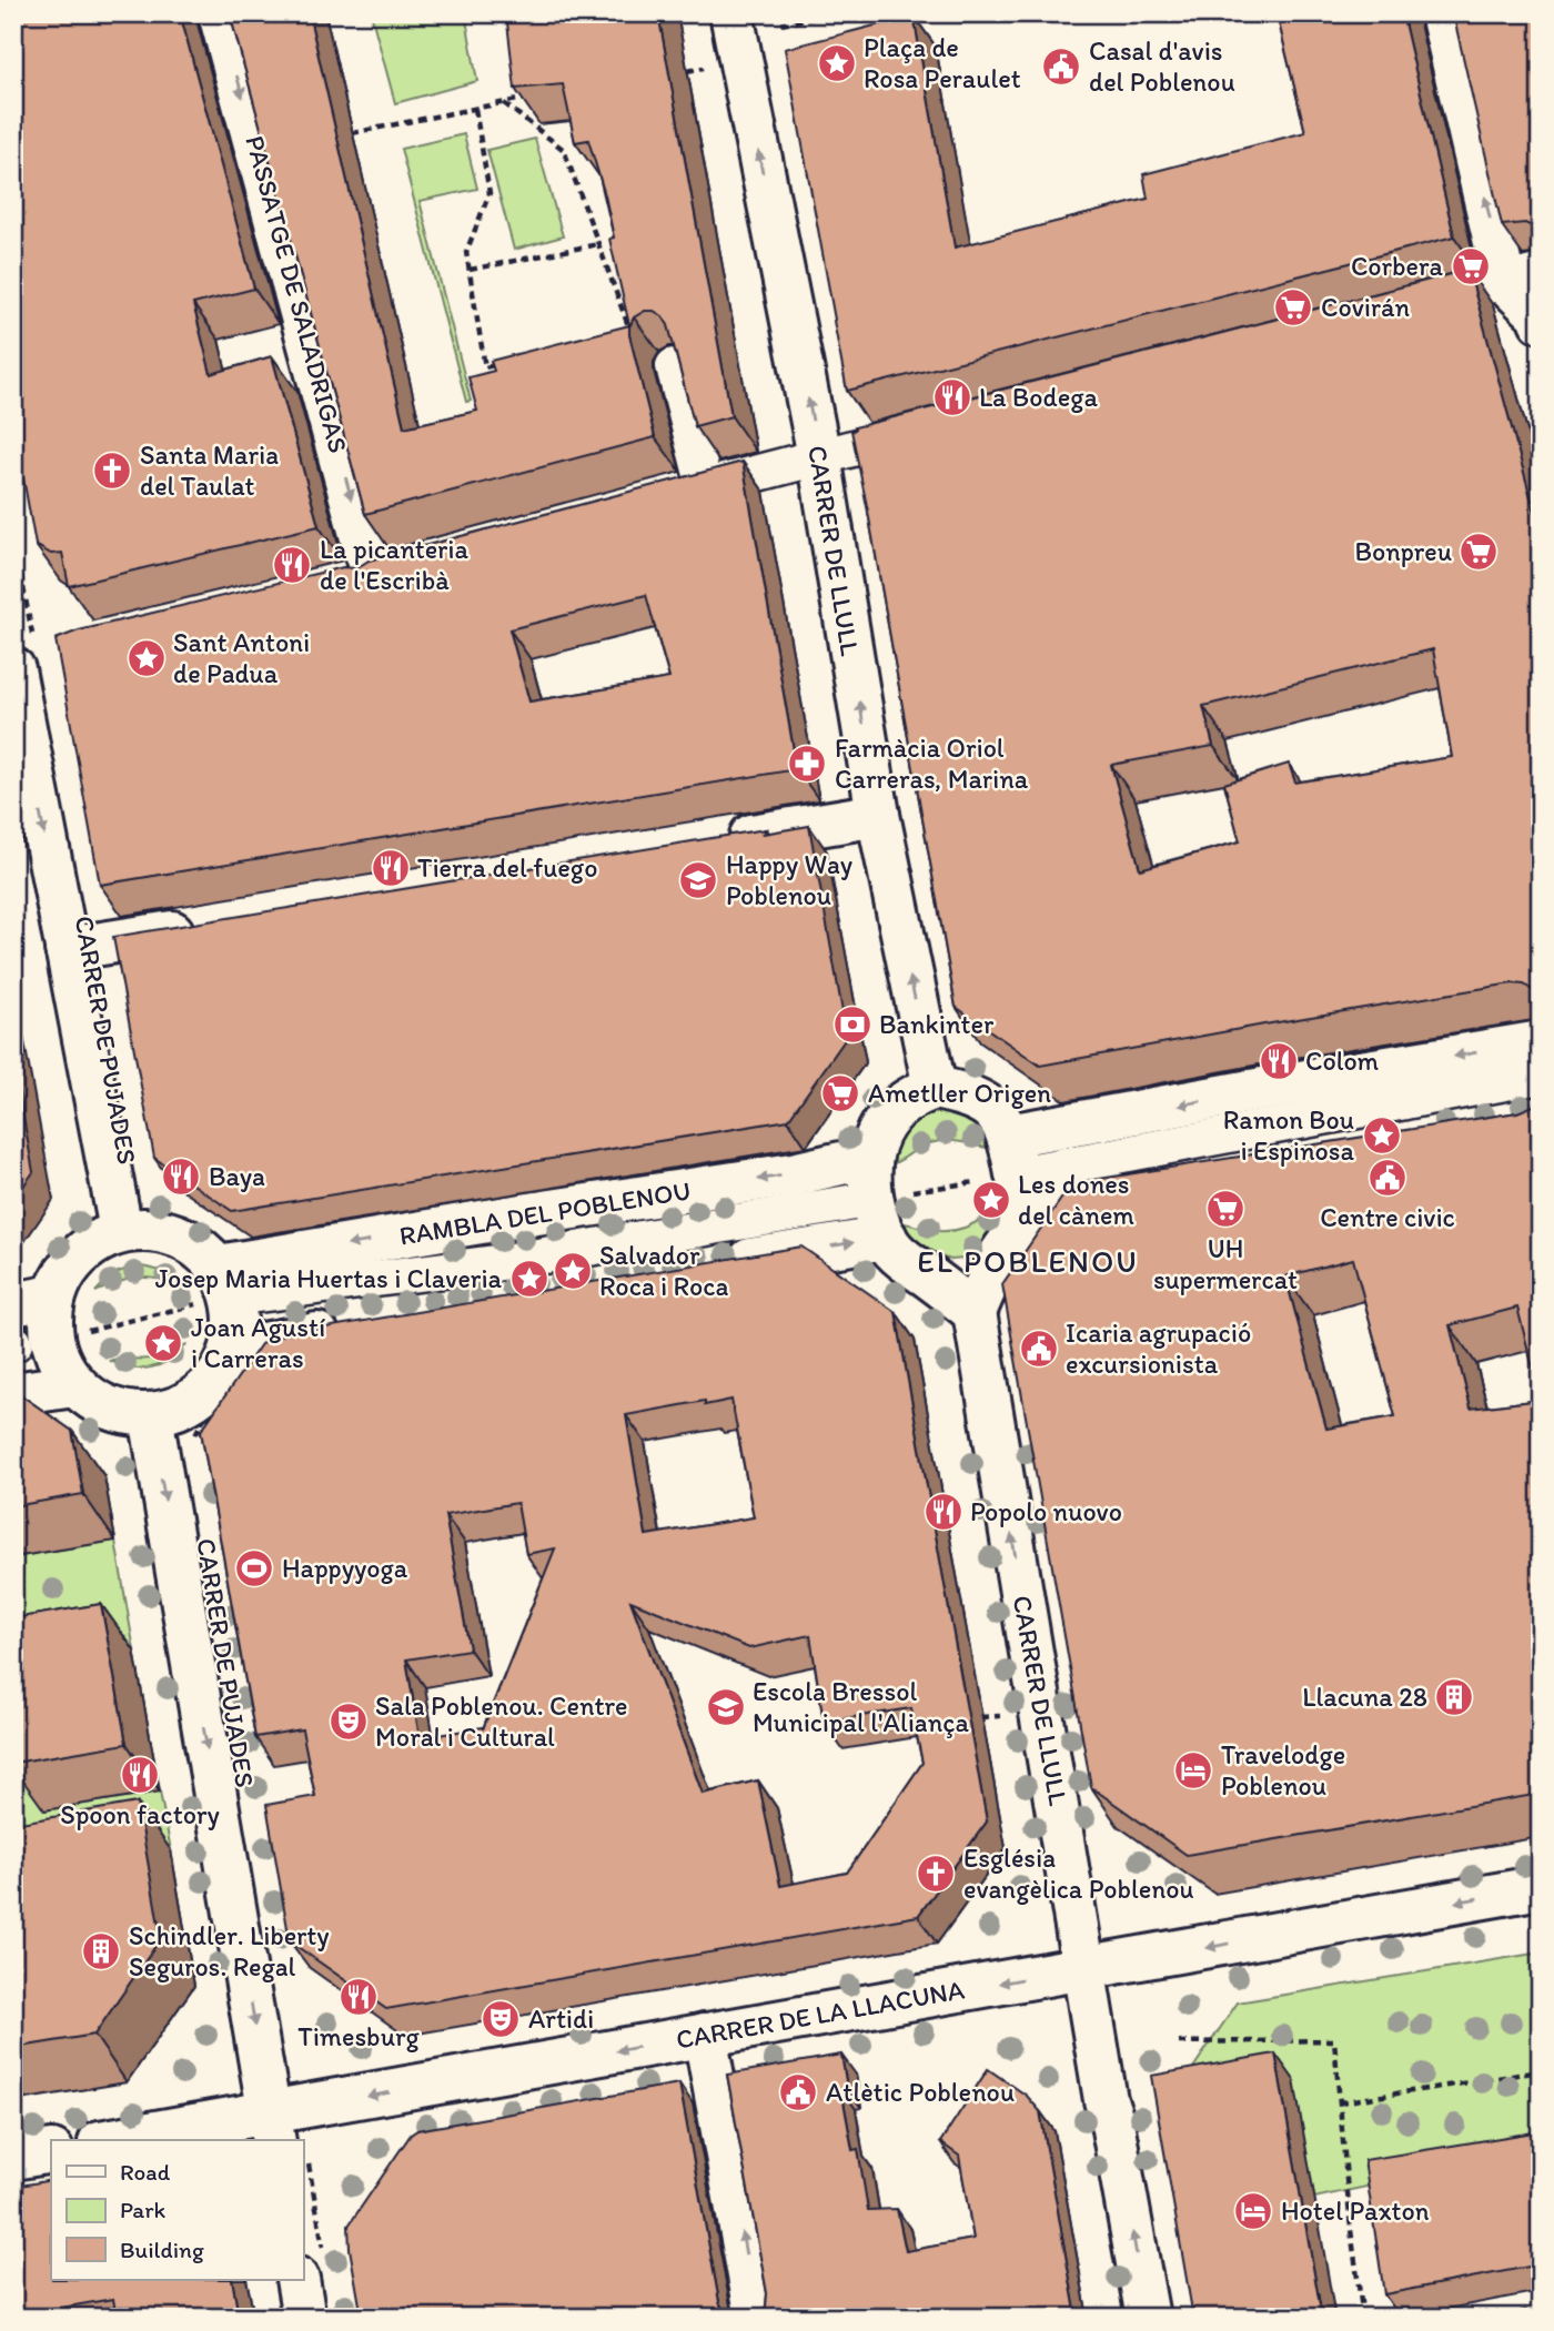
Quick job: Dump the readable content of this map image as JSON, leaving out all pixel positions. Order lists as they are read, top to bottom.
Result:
{
  "streets": {
    "street": [
      "PASSATGE DE SALADRIGAS",
      "CARRER DE LLULL",
      "CARRER DE PUJADES",
      "RAMBLA DEL POBLENOU",
      "CARRER DE LA LLACUNA"
    ]
  },
  "crossings": [
    ["CARRER DE LLULL", "RAMBLA DEL POBLENOU"],
    ["CARRER DE LLULL", "CARRER DE LA LLACUNA"],
    ["CARRER DE PUJADES", "CARRER DE LA LLACUNA"]
  ],
  "one_way": [
    "PASSATGE DE SALADRIGAS",
    "CARRER DE LLULL",
    "CARRER DE PUJADES",
    "CARRER DE LA LLACUNA"
  ],
  "districts": ["EL POBLENOU"],
  "places": {
    "place": [
      "Plaça de Rosa Peraulet",
      "Sant Antoni de Padua",
      "Ramon Bou i Espinosa",
      "Les dones del cànem",
      "Salvador Roca i Roca",
      "Josep Maria Huertas i Claveria",
      "Joan Agustí i Carreras"
    ],
    "public building": [
      "Casal d'avis del Poblenou",
      "Centre civic",
      "Icaria agrupació excursionista",
      "Atlètic Poblenou"
    ],
    "supermarket": [
      "Corbera",
      "Covirán",
      "Bonpreu",
      "Ametller Origen",
      "UH supermercat"
    ],
    "restaurant": [
      "La Bodega",
      "La picanteria de l'Escribà",
      "Tierra del fuego",
      "Colom",
      "Baya",
      "Popolo nuovo",
      "Spoon factory",
      "Timesburg"
    ],
    "church": ["Santa Maria del Taulat", "Església evangèlica Poblenou"],
    "pharmacy": ["Farmàcia Oriol Carreras, Marina"],
    "school or university": ["Happy Way Poblenou", "Escola Bressol Municipal l'Aliança"],
    "bank": ["Bankinter"],
    "sports": ["Happyyoga"],
    "building": ["Llacuna 28", "Schindler. Liberty Seguros. Regal"],
    "theatre": ["Sala Poblenou. Centre Moral i Cultural", "Artidi"],
    "hotel": ["Travelodge Poblenou", "Hotel Paxton"]
  },
  "legend": ["Road", "Park", "Building"]
}
